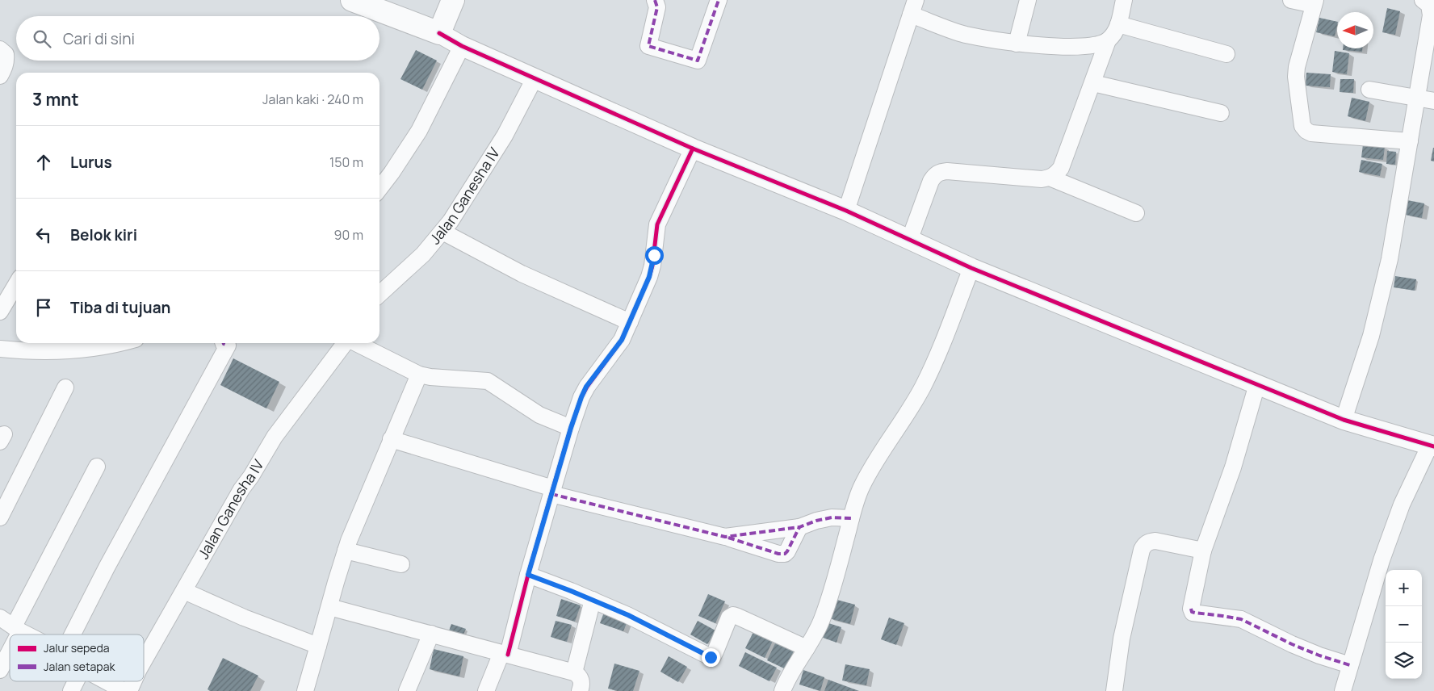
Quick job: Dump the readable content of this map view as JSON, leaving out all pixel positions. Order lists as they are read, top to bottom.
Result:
{
  "streets": {
    "street": ["Jalan Ganesha IV"]
  },
  "legend": ["Jalur sepeda", "Jalan setapak"],
  "north": "left",
  "page": {
    "search": "Cari di sini",
    "heading": ["3 mnt", "Jalan kaki · 240 m"],
    "list": [
      ["Lurus", "150 m"],
      ["Belok kiri", "90 m"],
      "Tiba di tujuan"
    ],
    "map_buttons": ["+", "−"]
  }
}
